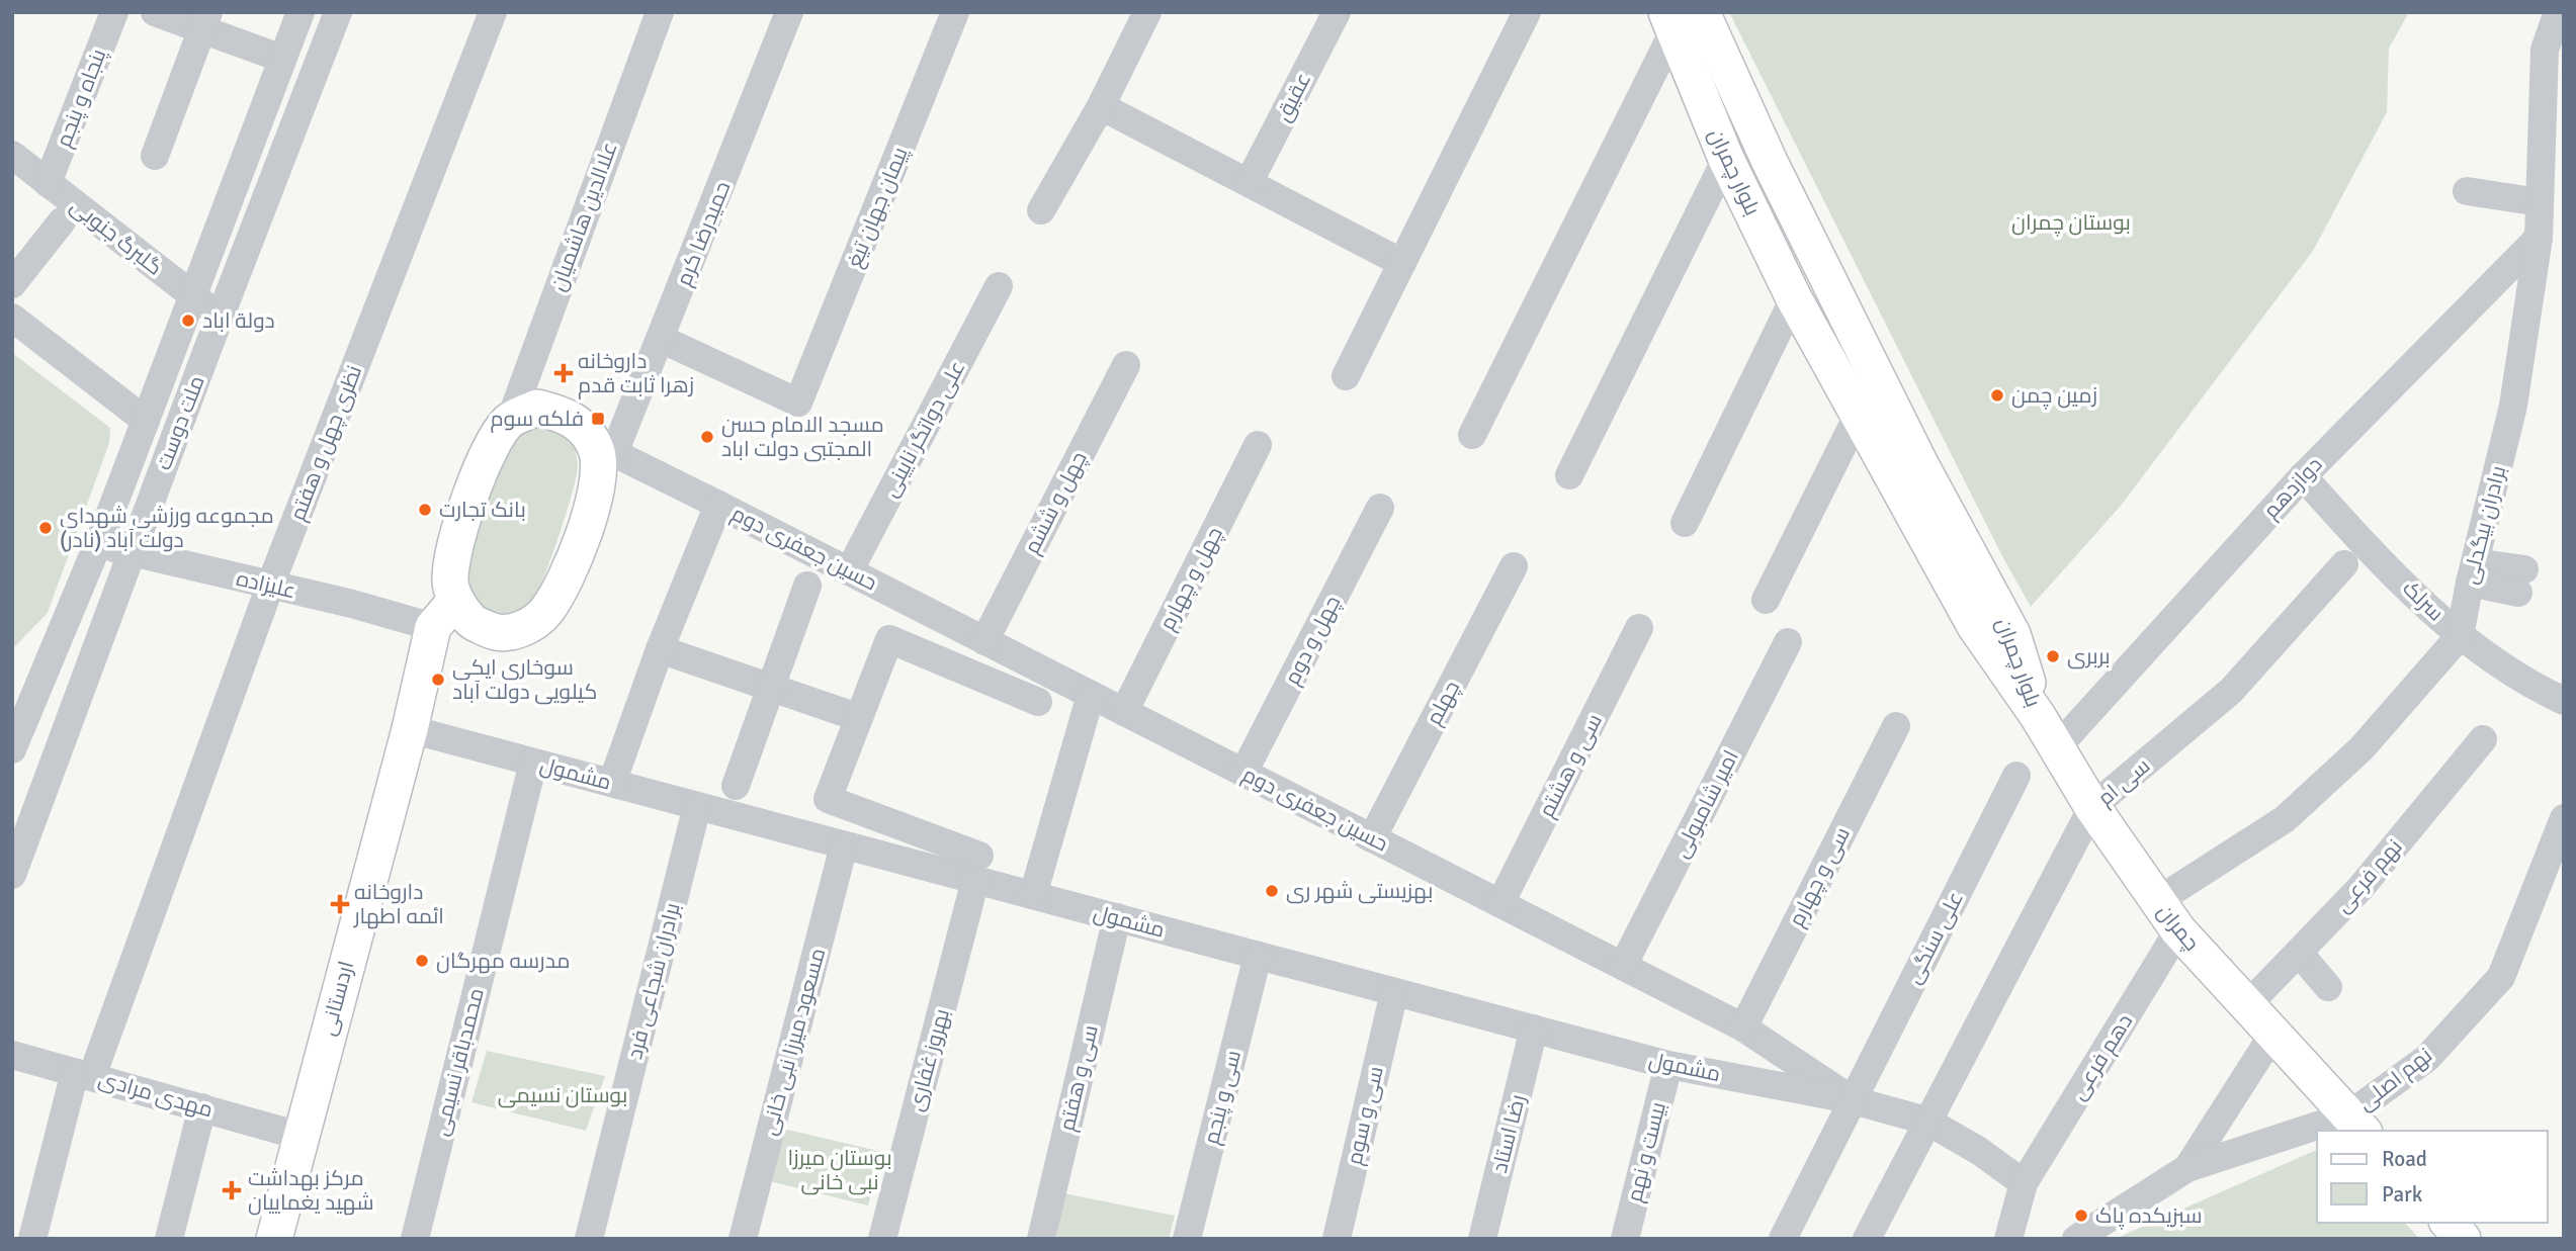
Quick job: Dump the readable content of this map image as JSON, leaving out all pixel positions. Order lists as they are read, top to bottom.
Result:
{
  "streets": {
    "main road": ["بلوار چمران", "چمران", "اردستانی"],
    "street": [
      "عقیق",
      "پنجاه و پنجم",
      "پیمان جهان تیغ",
      "علاالدین هاشمیان",
      "حمیدرضا کرم",
      "گلبرگ جنوبی",
      "ملت دوست",
      "علی دواتگر نایینی",
      "نظری چهل و هفتم",
      "دوازدهم",
      "چهل و ششم",
      "برادران بیگدلی",
      "حسین جعفری دوم",
      "چهل و چهارم",
      "علیزاده",
      "سرلک",
      "چهل و دوم",
      "چهلم",
      "سی و هشتم",
      "مشمول",
      "سی ام",
      "امیر شامبولی",
      "نهم فرعی",
      "سی و چهارم",
      "علی سنگی",
      "برادران شجاعی فرد",
      "مسعود میرزا نبی خانی",
      "دهم فرعی",
      "بهروز غفاری",
      "محمدباقر نسیمی",
      "سی و هفتم",
      "نهم اصلی",
      "مهدی مرادی",
      "سی و پنجم",
      "سی و سوم",
      "رضا استاد",
      "بیست و نهم"
    ]
  },
  "crossings": [
    ["پنجاه و پنجم", "گلبرگ جنوبی"],
    ["بلوار چمران", "چمران"],
    ["پیمان جهان تیغ", "حمیدرضا کرم"],
    ["حمیدرضا کرم", "حسین جعفری دوم"],
    ["گلبرگ جنوبی", "ملت دوست"],
    ["ملت دوست", "علیزاده"],
    ["علی دواتگر نایینی", "حسین جعفری دوم"],
    ["نظری چهل و هفتم", "علیزاده"],
    ["نظری چهل و هفتم", "مهدی مرادی"],
    ["دوازدهم", "برادران بیگدلی"],
    ["دوازدهم", "سرلک"],
    ["دوازدهم", "چمران"],
    ["چهل و ششم", "حسین جعفری دوم"],
    ["برادران بیگدلی", "سرلک"],
    ["حسین جعفری دوم", "چهل و چهارم"],
    ["حسین جعفری دوم", "چهل و دوم"],
    ["حسین جعفری دوم", "چهلم"],
    ["حسین جعفری دوم", "سی و هشتم"],
    ["حسین جعفری دوم", "مشمول"],
    ["حسین جعفری دوم", "سی ام"],
    ["حسین جعفری دوم", "امیر شامبولی"],
    ["حسین جعفری دوم", "سی و چهارم"],
    ["حسین جعفری دوم", "علی سنگی"],
    ["حسین جعفری دوم", "دهم فرعی"],
    ["علیزاده", "اردستانی"],
    ["مشمول", "علی سنگی"],
    ["مشمول", "برادران شجاعی فرد"],
    ["مشمول", "اردستانی"],
    ["مشمول", "مسعود میرزا نبی خانی"],
    ["مشمول", "بهروز غفاری"],
    ["مشمول", "محمدباقر نسیمی"],
    ["مشمول", "سی و هفتم"],
    ["مشمول", "سی و پنجم"],
    ["مشمول", "سی و سوم"],
    ["مشمول", "رضا استاد"],
    ["مشمول", "بیست و نهم"],
    ["سی ام", "چمران"],
    ["نهم فرعی", "چمران"],
    ["چمران", "دهم فرعی"],
    ["چمران", "نهم اصلی"],
    ["اردستانی", "مهدی مرادی"]
  ],
  "parks": ["بوستان چمران", "بوستان نسیمی", "بوستان میرزا نبی خانی"],
  "places": {
    "other": [
      "دولة اباد",
      "زمین چمن",
      "مسجد الامام حسن المجتبى دولت اباد",
      "بانک تجارت",
      "مجموعه ورزشی شهدای دولت آباد (نادر)",
      "بربری",
      "سوخاری ایکی کیلویی دولت آباد",
      "بهزیستی شهر ری",
      "مدرسه مهرگان",
      "سبزیکده پاک"
    ],
    "health": ["داروخانه زهرا ثابت قدم", "داروخانه ائمه اطهار", "مرکز بهداشت شهید یغماییان"],
    "transit": ["فلکه سوم"]
  },
  "legend": ["Road", "Park"]
}
